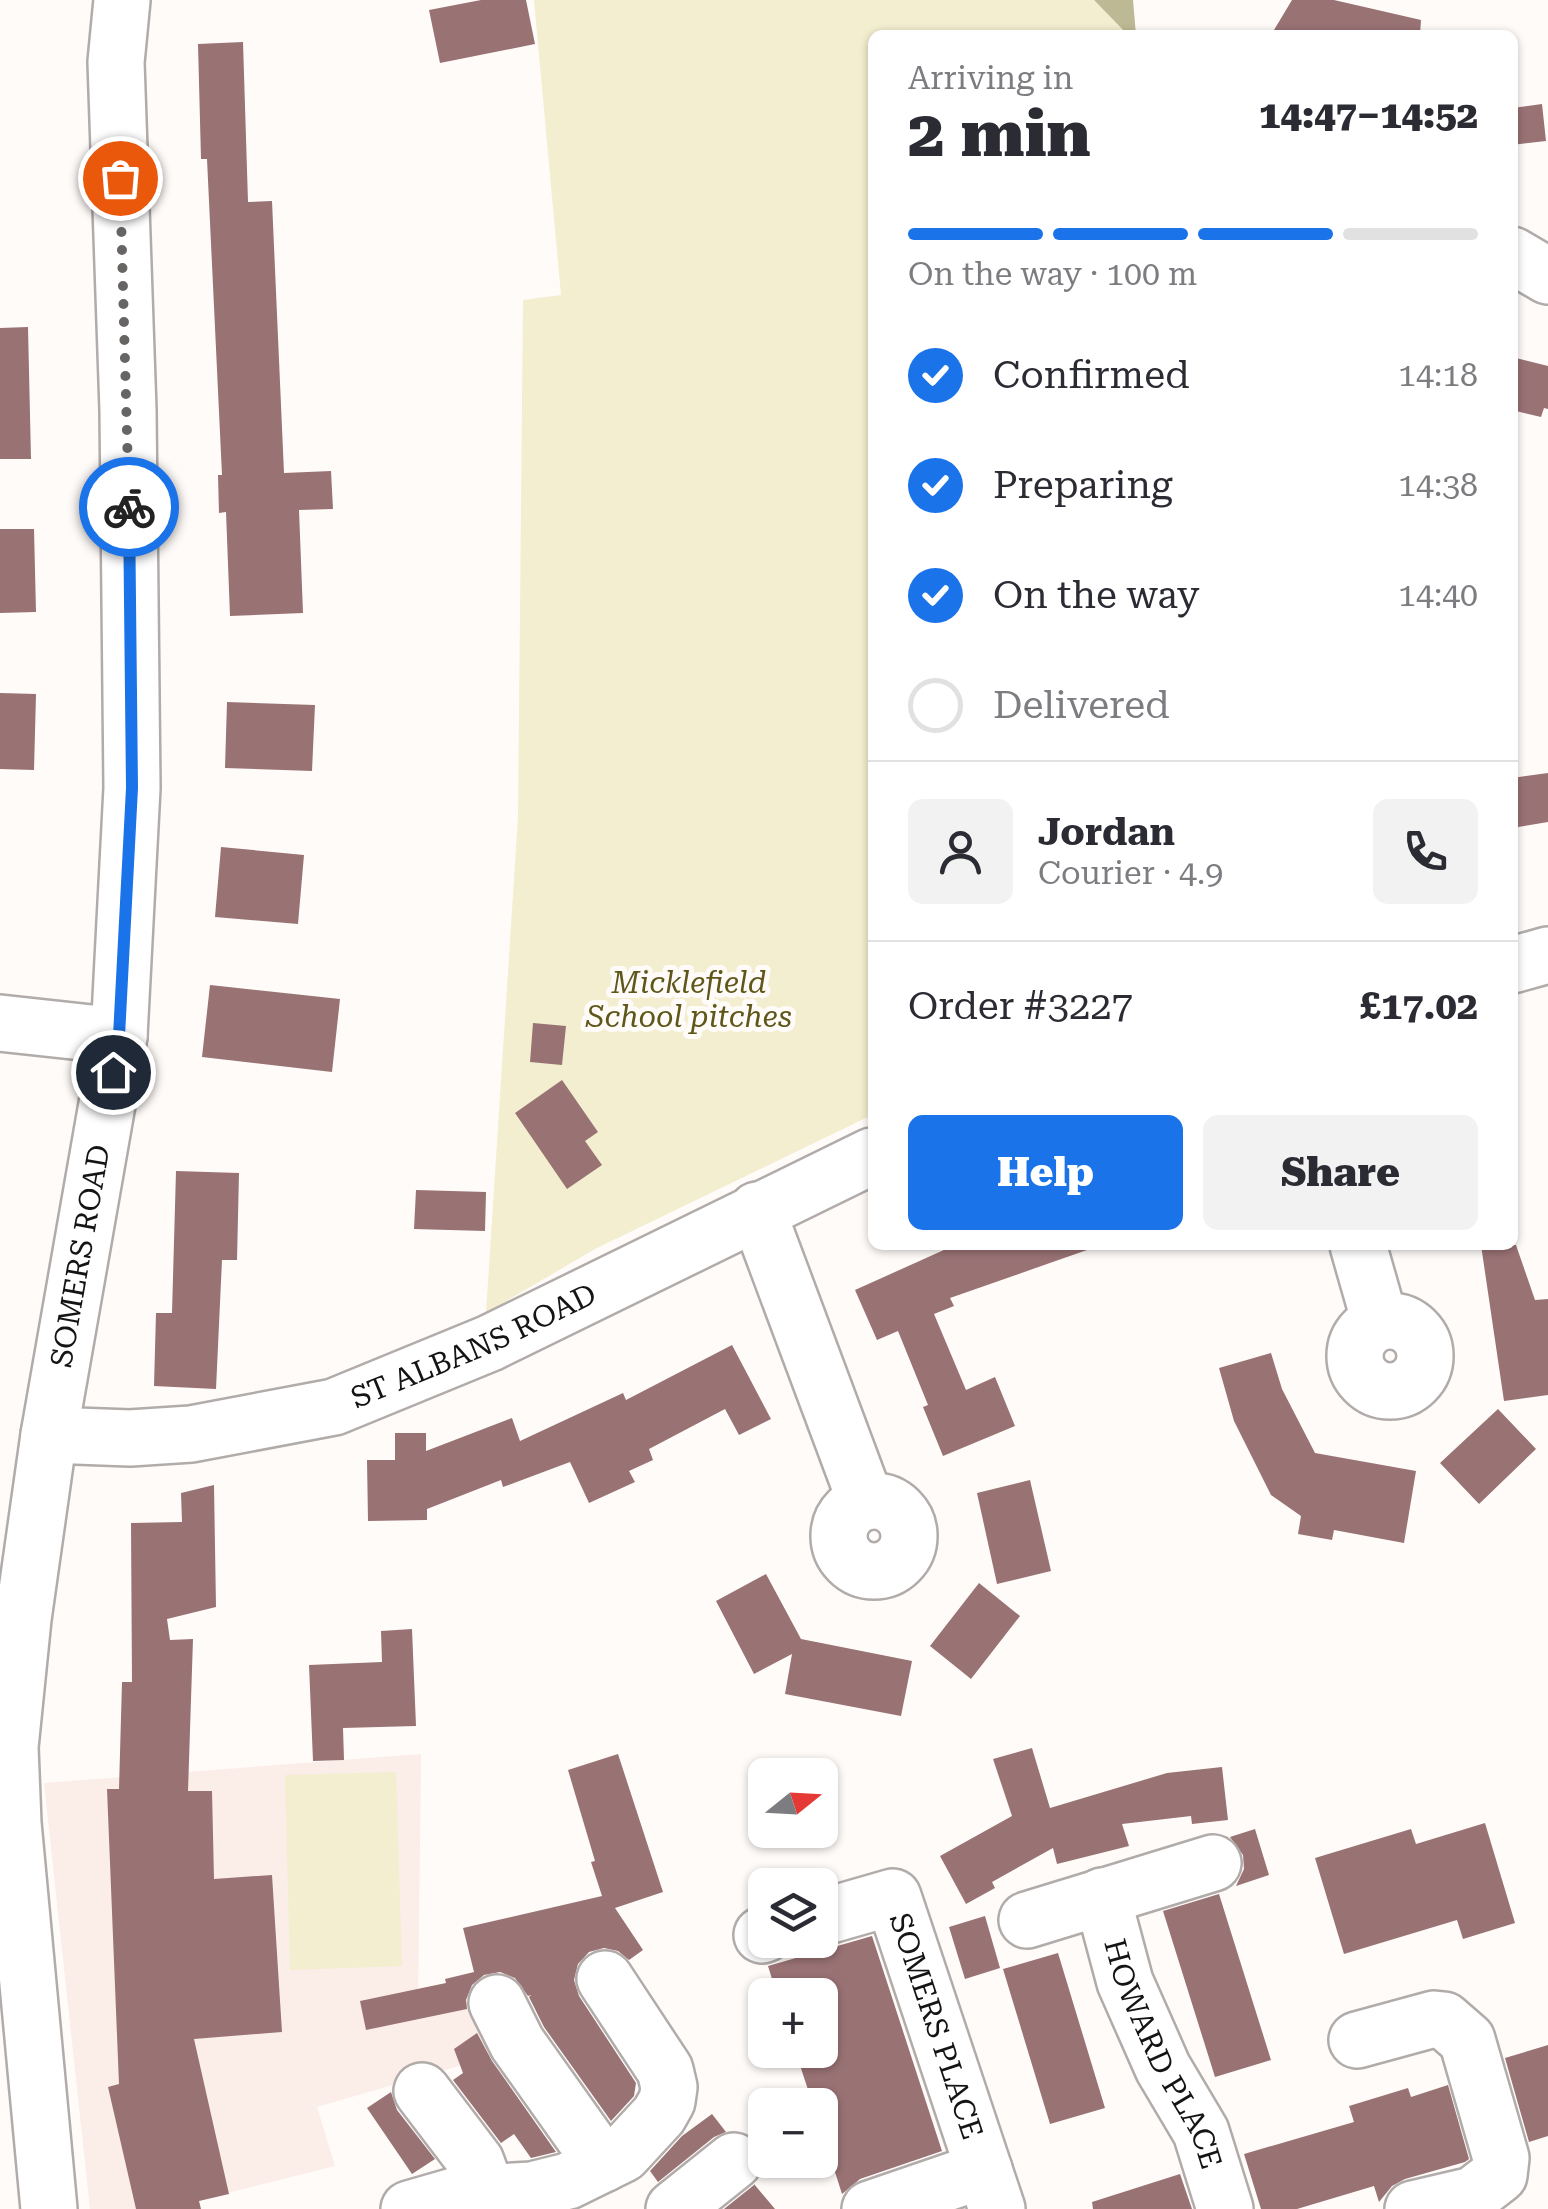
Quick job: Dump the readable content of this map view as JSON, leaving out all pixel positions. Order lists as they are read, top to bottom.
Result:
{
  "streets": {
    "street": [
      "SOMERS ROAD",
      "ST ALBANS ROAD",
      "SOMERS PLACE",
      "HOWARD PLACE"
    ]
  },
  "crossings": [
    ["SOMERS ROAD", "ST ALBANS ROAD"]
  ],
  "parks": ["Micklefield School pitches"],
  "north": "right",
  "page": {
    "heading": ["2 min", "Arriving in", "14:47–14:52"],
    "panel": [
      "Jordan",
      "Courier · 4.9",
      "Order #3227",
      "£17.02"
    ],
    "bar": "On the way · 100 m",
    "list": [
      ["Confirmed", "14:18"],
      ["Preparing", "14:38"],
      ["On the way", "14:40"],
      "Delivered"
    ],
    "buttons": ["Help", "Share"],
    "map_buttons": ["+", "−"]
  }
}
